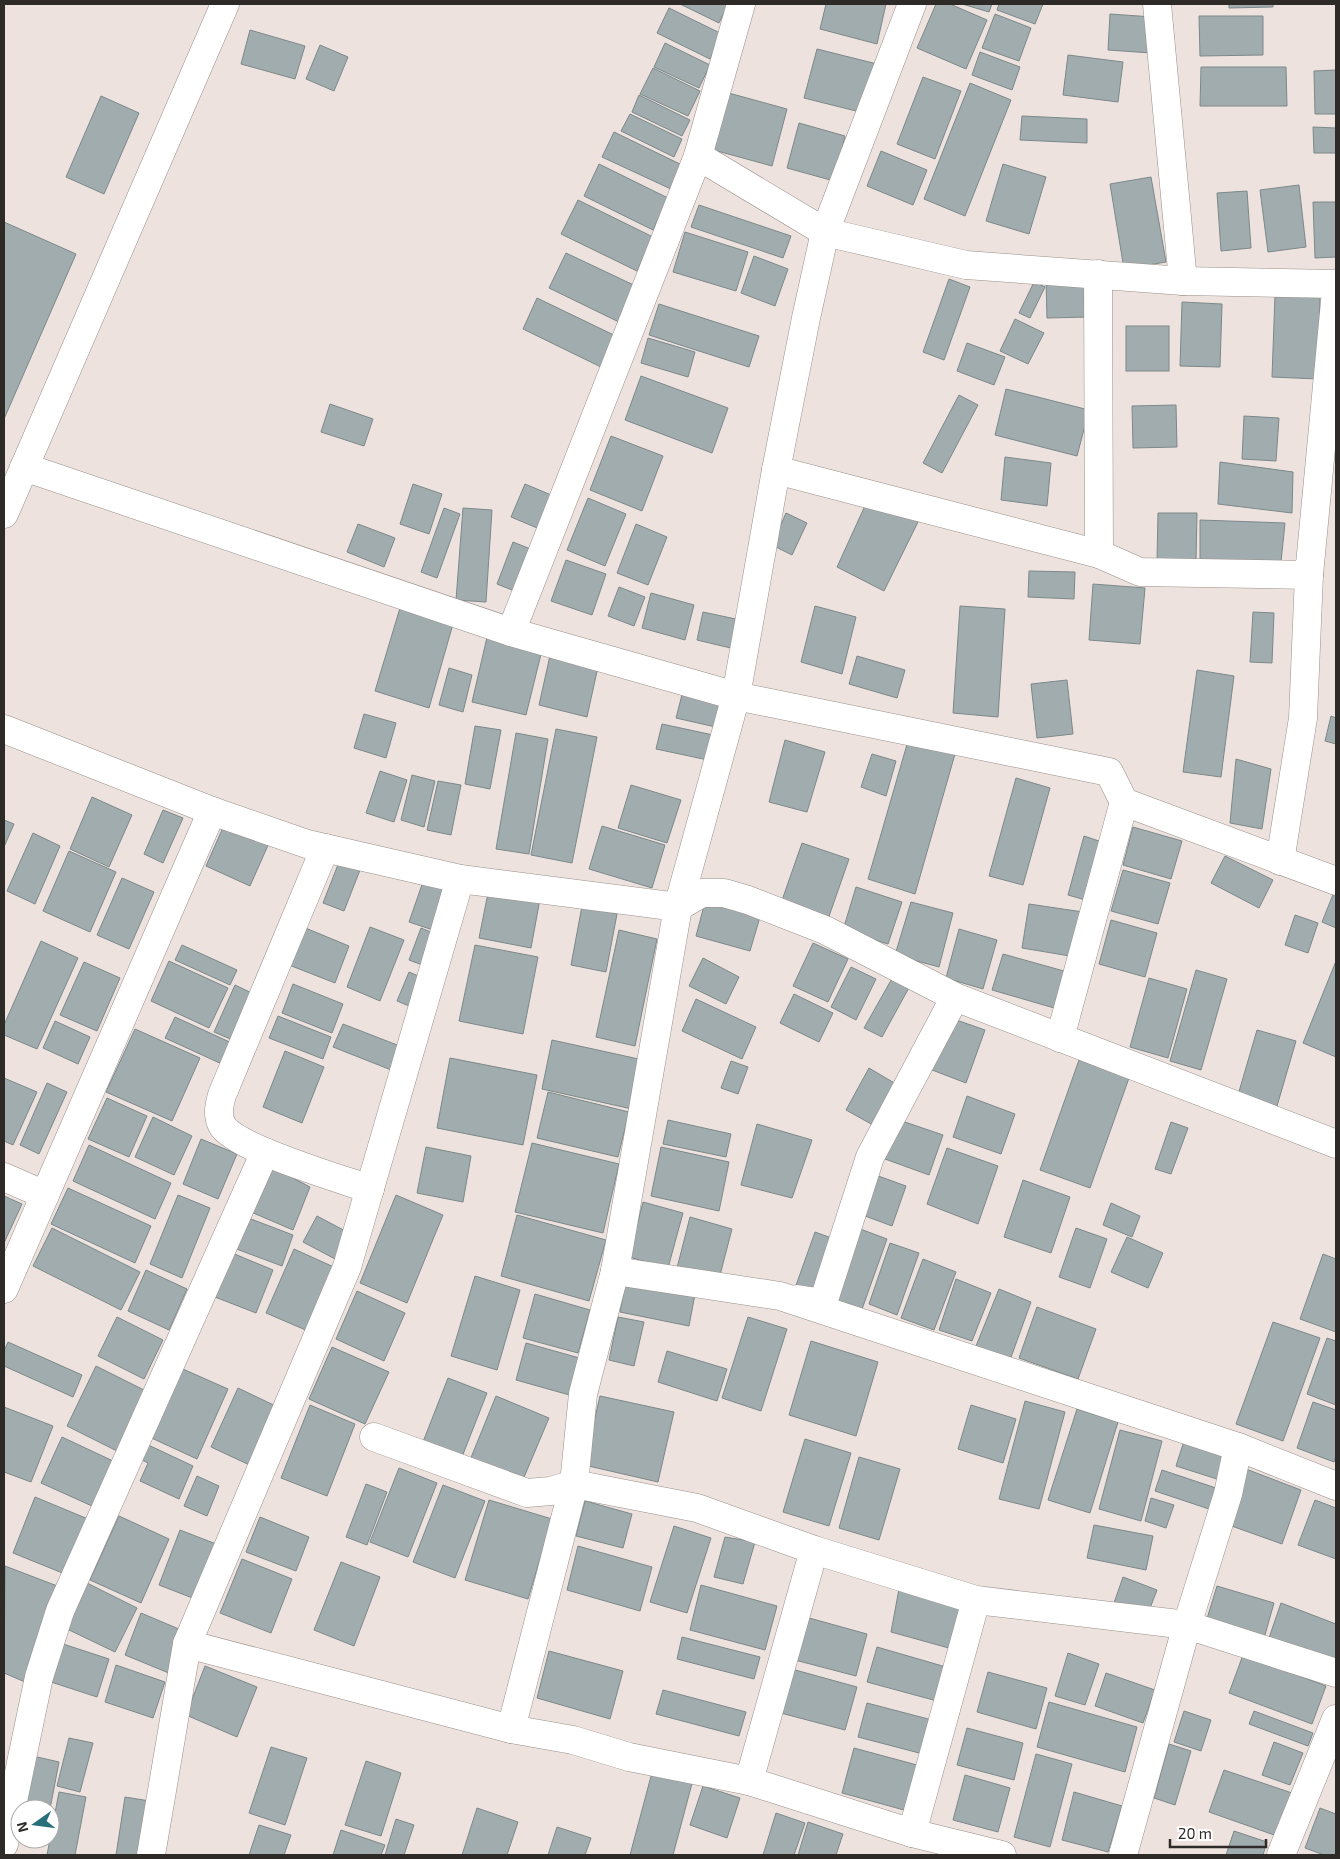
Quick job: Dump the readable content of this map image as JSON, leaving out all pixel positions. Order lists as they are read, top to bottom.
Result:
{
  "scale_bar": "20 m",
  "north": "left"
}
